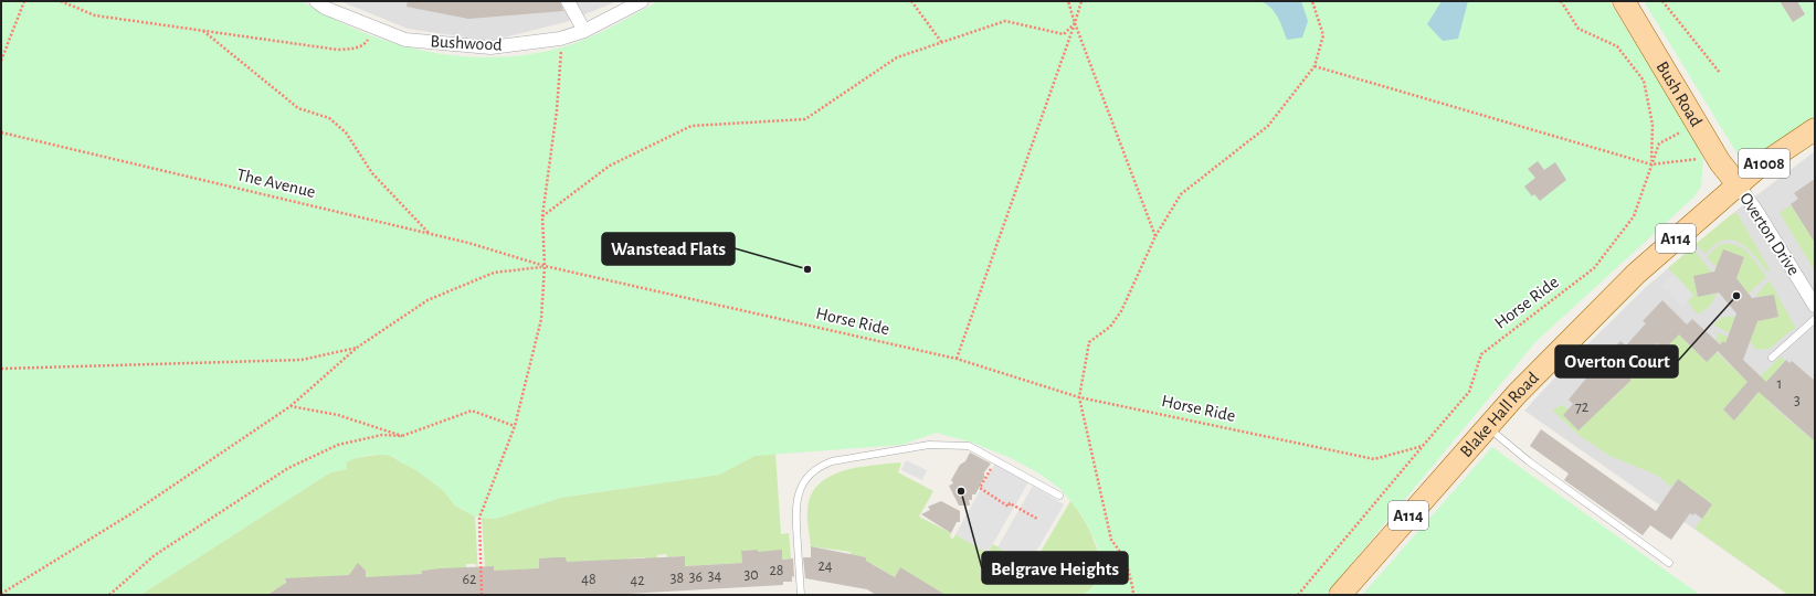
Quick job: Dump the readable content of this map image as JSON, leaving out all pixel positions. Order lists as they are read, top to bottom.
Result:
{
  "streets": {
    "main road": [
      "Bush Road",
      "A1008",
      "A114",
      "Blake Hall Road"
    ],
    "street": ["Bushwood", "Overton Drive"],
    "path": ["The Avenue", "Horse Ride"]
  },
  "crossings": [
    ["Bush Road", "Overton Drive"],
    ["Bush Road", "Horse Ride"],
    ["Bush Road", "Blake Hall Road"],
    ["The Avenue", "Horse Ride"],
    ["Overton Drive", "Blake Hall Road"]
  ],
  "places": ["Wanstead Flats", "Overton Court", "Belgrave Heights"],
  "house_numbers": [
    "1",
    "3",
    "72",
    "24",
    "28",
    "30",
    "34",
    "36",
    "38",
    "62",
    "48",
    "42"
  ]
}
